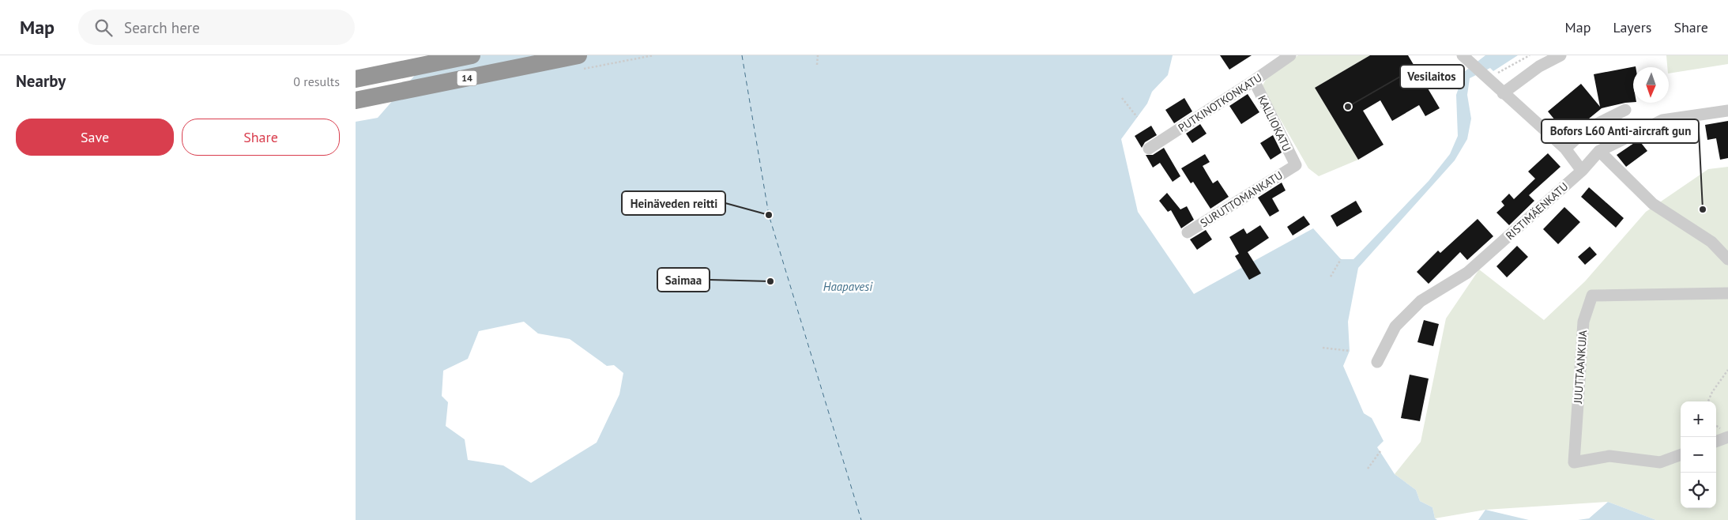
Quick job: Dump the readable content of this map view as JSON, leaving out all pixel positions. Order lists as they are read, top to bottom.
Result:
{
  "streets": {
    "highway": ["14"],
    "street": [
      "PUTKINOTKONKATU",
      "KALLIOKATU",
      "SURUTTOMANKATU",
      "RISTIMÄENKATU",
      "JUUTTAANKUJA"
    ]
  },
  "crossings": [
    ["PUTKINOTKONKATU", "KALLIOKATU"],
    ["KALLIOKATU", "SURUTTOMANKATU"]
  ],
  "water": ["Haapavesi"],
  "places": [
    "Vesilaitos",
    "Bofors L60 Anti-aircraft gun",
    "Heinäveden reitti",
    "Saimaa"
  ],
  "north": "bottom",
  "page": {
    "header": "Map",
    "search": "Search here",
    "nav": ["Map", "Layers", "Share"],
    "heading": ["Nearby", "0 results"],
    "buttons": ["Save", "Share"],
    "map_buttons": ["+", "−"]
  }
}
